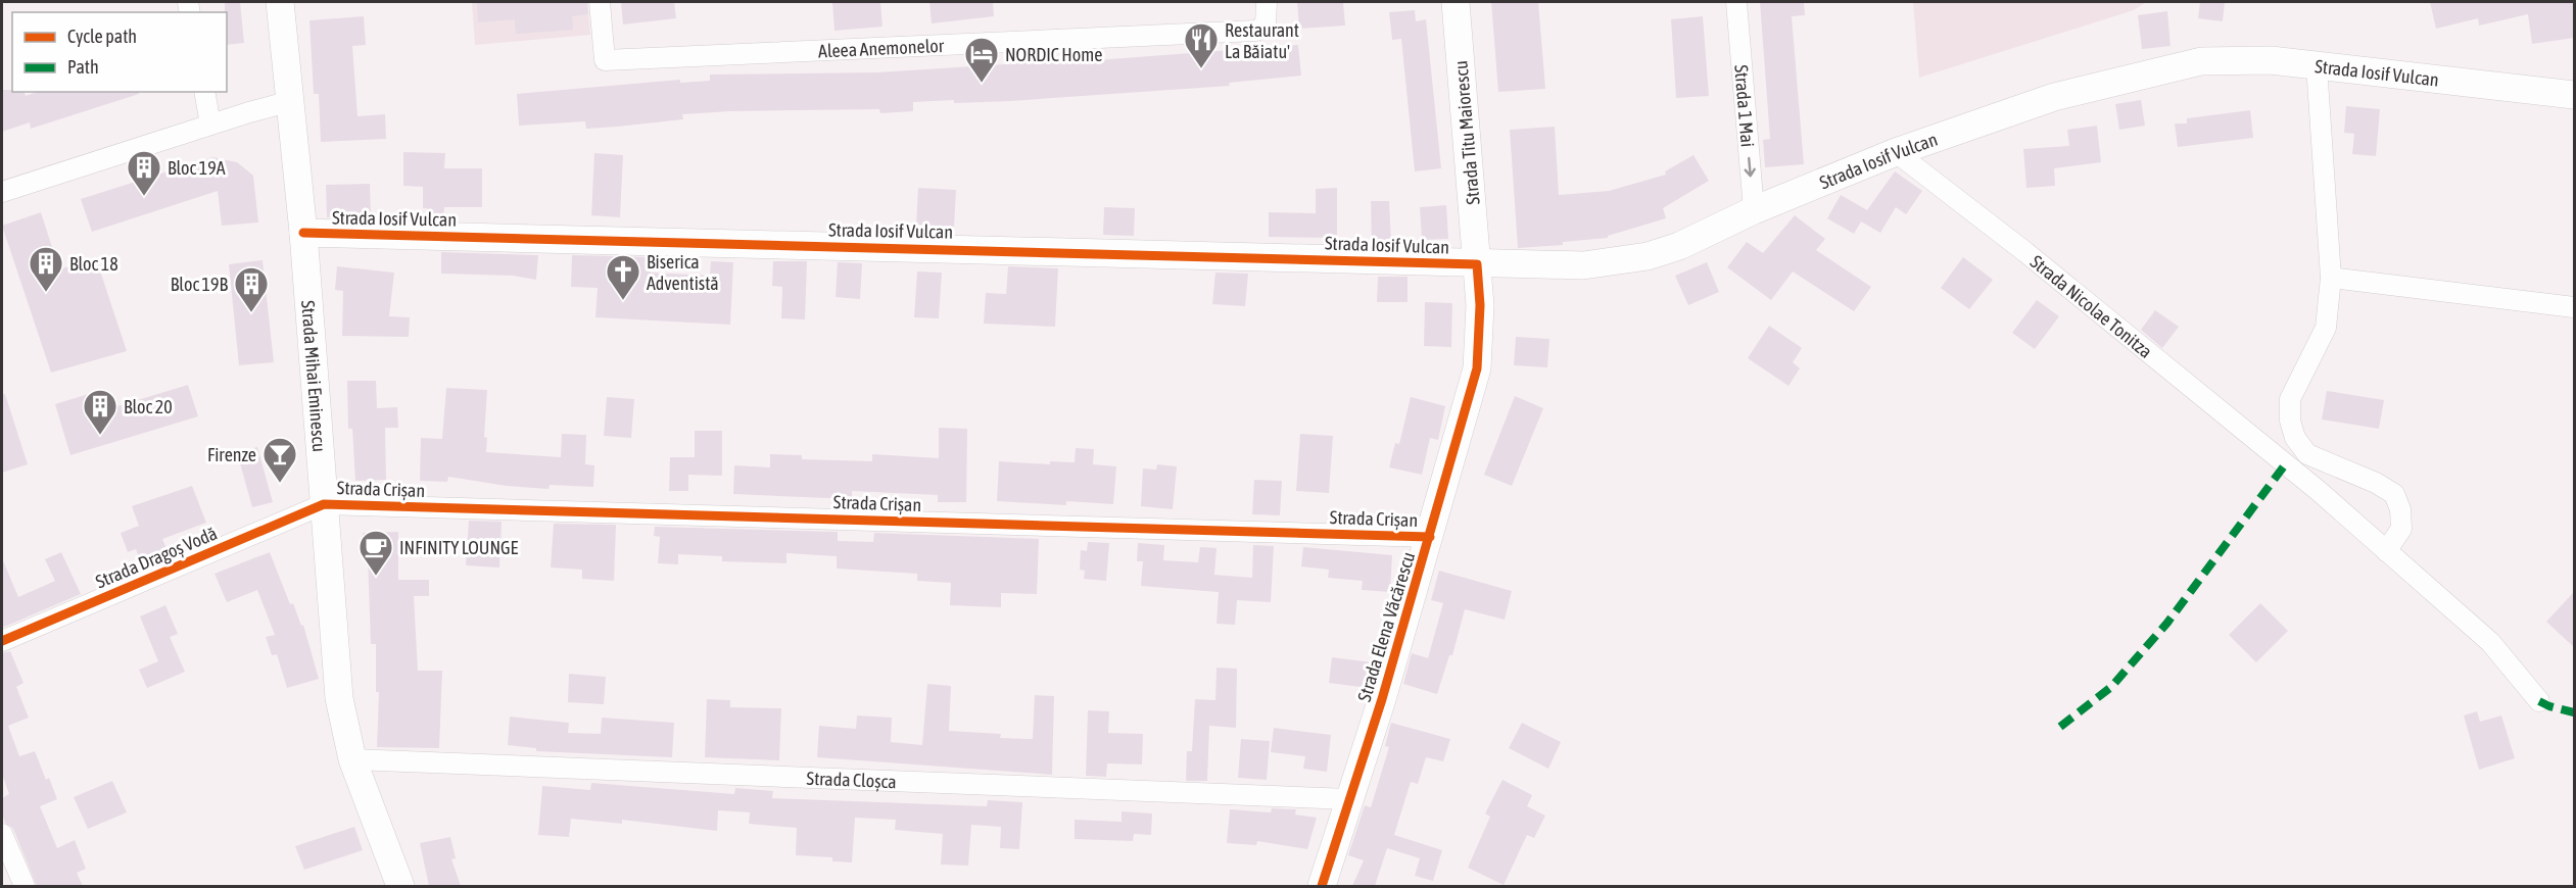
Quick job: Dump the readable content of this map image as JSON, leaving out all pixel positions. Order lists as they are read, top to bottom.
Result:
{
  "streets": {
    "street": [
      "Aleea Anemonelor",
      "Strada Iosif Vulcan",
      "Strada 1 Mai",
      "Strada Titu Maiorescu",
      "Strada Nicolae Tonitza",
      "Strada Mihai Eminescu",
      "Strada Crișan",
      "Strada Dragoș Vodă",
      "Strada Elena Văcărescu",
      "Strada Cloșca"
    ]
  },
  "crossings": [
    ["Strada Iosif Vulcan", "Strada 1 Mai"],
    ["Strada Iosif Vulcan", "Strada Titu Maiorescu"],
    ["Strada Iosif Vulcan", "Strada Nicolae Tonitza"],
    ["Strada Iosif Vulcan", "Strada Mihai Eminescu"],
    ["Strada Iosif Vulcan", "Strada Elena Văcărescu"],
    ["Strada Titu Maiorescu", "Strada Elena Văcărescu"],
    ["Strada Mihai Eminescu", "Strada Crișan"],
    ["Strada Mihai Eminescu", "Strada Dragoș Vodă"],
    ["Strada Mihai Eminescu", "Strada Cloșca"],
    ["Strada Crișan", "Strada Dragoș Vodă"],
    ["Strada Crișan", "Strada Elena Văcărescu"],
    ["Strada Elena Văcărescu", "Strada Cloșca"]
  ],
  "one_way": ["Strada 1 Mai"],
  "places": {
    "restaurant": ["Restaurant La Băiatu'"],
    "hotel": ["NORDIC Home"],
    "building": [
      "Bloc 19A",
      "Bloc 18",
      "Bloc 19B",
      "Bloc 20"
    ],
    "church": ["Biserica Adventistă"],
    "bar": ["Firenze"],
    "cafe": ["INFINITY LOUNGE"]
  },
  "legend": ["Cycle path", "Path"]
}
